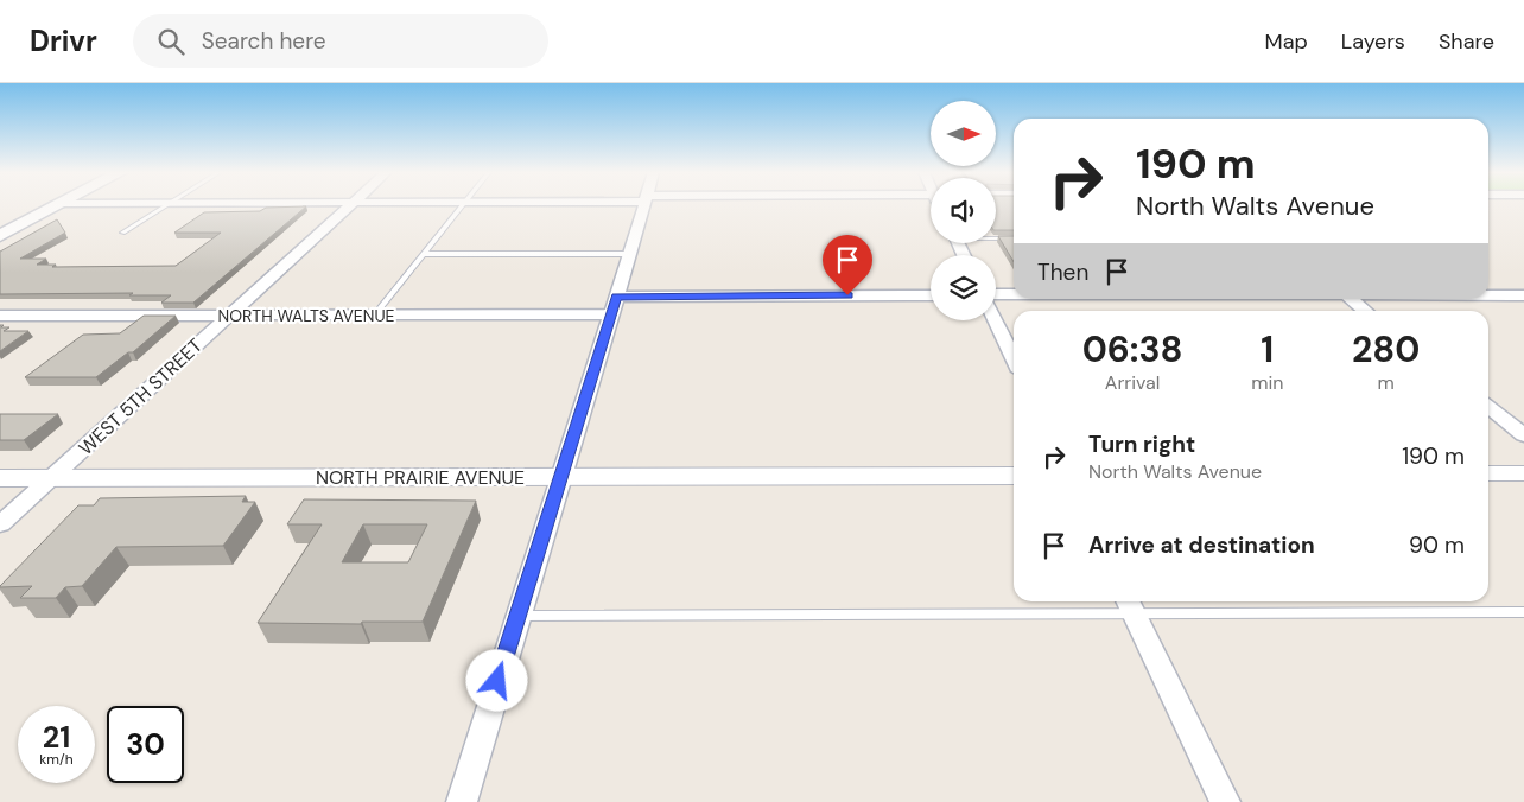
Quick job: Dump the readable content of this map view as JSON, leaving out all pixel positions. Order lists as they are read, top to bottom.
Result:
{
  "streets": {
    "street": ["NORTH WALTS AVENUE", "WEST 5TH STREET", "NORTH PRAIRIE AVENUE"]
  },
  "crossings": [
    ["NORTH WALTS AVENUE", "WEST 5TH STREET"],
    ["WEST 5TH STREET", "NORTH PRAIRIE AVENUE"]
  ],
  "north": "right",
  "page": {
    "header": "Drivr",
    "search": "Search here",
    "nav": ["Map", "Layers", "Share"],
    "turn": ["190 m", "North Walts Avenue"],
    "then": "Then",
    "eta": [
      "06:38",
      "Arrival",
      "1",
      "min",
      "280",
      "m"
    ],
    "list": [
      {
        "name": "Turn right",
        "note": "North Walts Avenue",
        "value": "190 m"
      },
      {
        "name": "Arrive at destination",
        "value": "90 m"
      }
    ],
    "speed": "21 km/h",
    "limit": "30"
  }
}
